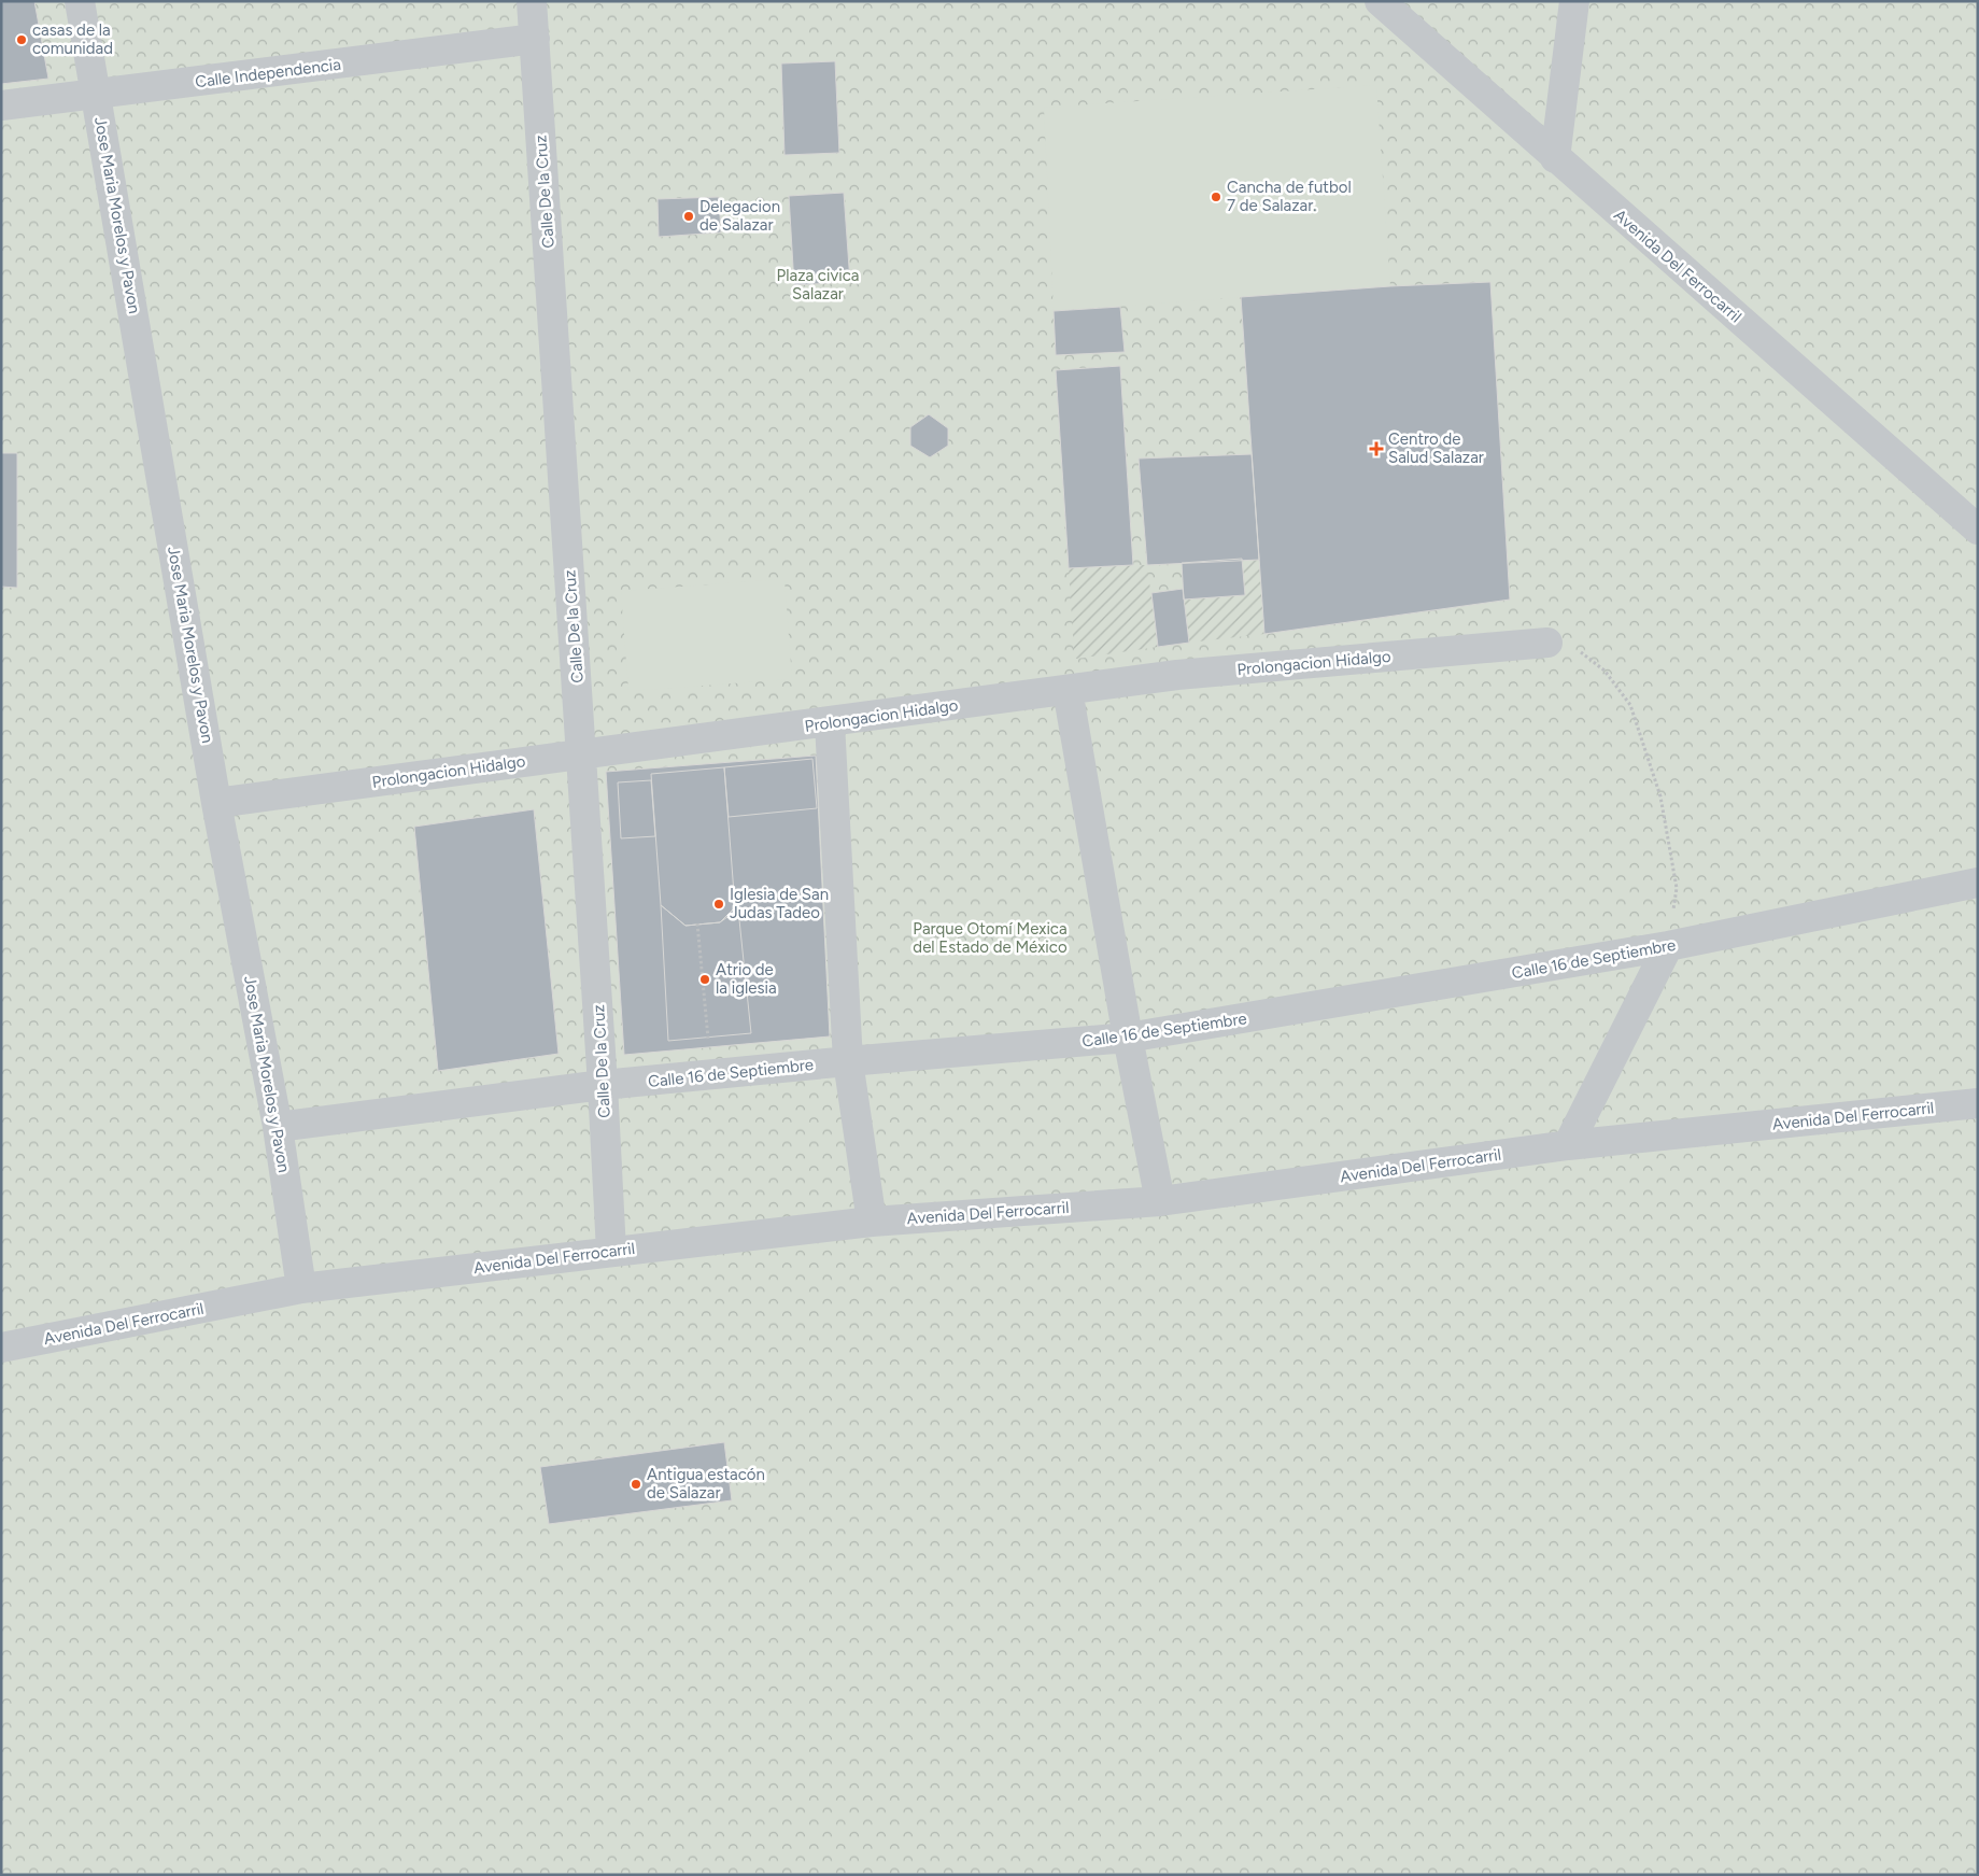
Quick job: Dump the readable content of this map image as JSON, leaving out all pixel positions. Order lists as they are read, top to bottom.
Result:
{
  "streets": {
    "street": [
      "Calle Independencia",
      "Calle De la Cruz",
      "Jose Maria Morelos y Pavon",
      "Avenida Del Ferrocarril",
      "Prolongacion Hidalgo",
      "Calle 16 de Septiembre"
    ]
  },
  "crossings": [
    ["Calle Independencia", "Calle De la Cruz"],
    ["Calle Independencia", "Jose Maria Morelos y Pavon"],
    ["Calle De la Cruz", "Avenida Del Ferrocarril"],
    ["Calle De la Cruz", "Prolongacion Hidalgo"],
    ["Calle De la Cruz", "Calle 16 de Septiembre"],
    ["Jose Maria Morelos y Pavon", "Avenida Del Ferrocarril"],
    ["Jose Maria Morelos y Pavon", "Prolongacion Hidalgo"],
    ["Jose Maria Morelos y Pavon", "Calle 16 de Septiembre"]
  ],
  "parks": ["Plaza civica Salazar", "Parque Otomí Mexica del Estado de México"],
  "places": {
    "other": [
      "casas de la comunidad",
      "Cancha de futbol 7 de Salazar.",
      "Delegacion de Salazar",
      "Iglesia de San Judas Tadeo",
      "Atrio de la iglesia",
      "Antigua estacón de Salazar"
    ],
    "health": ["Centro de Salud Salazar"]
  }
}
